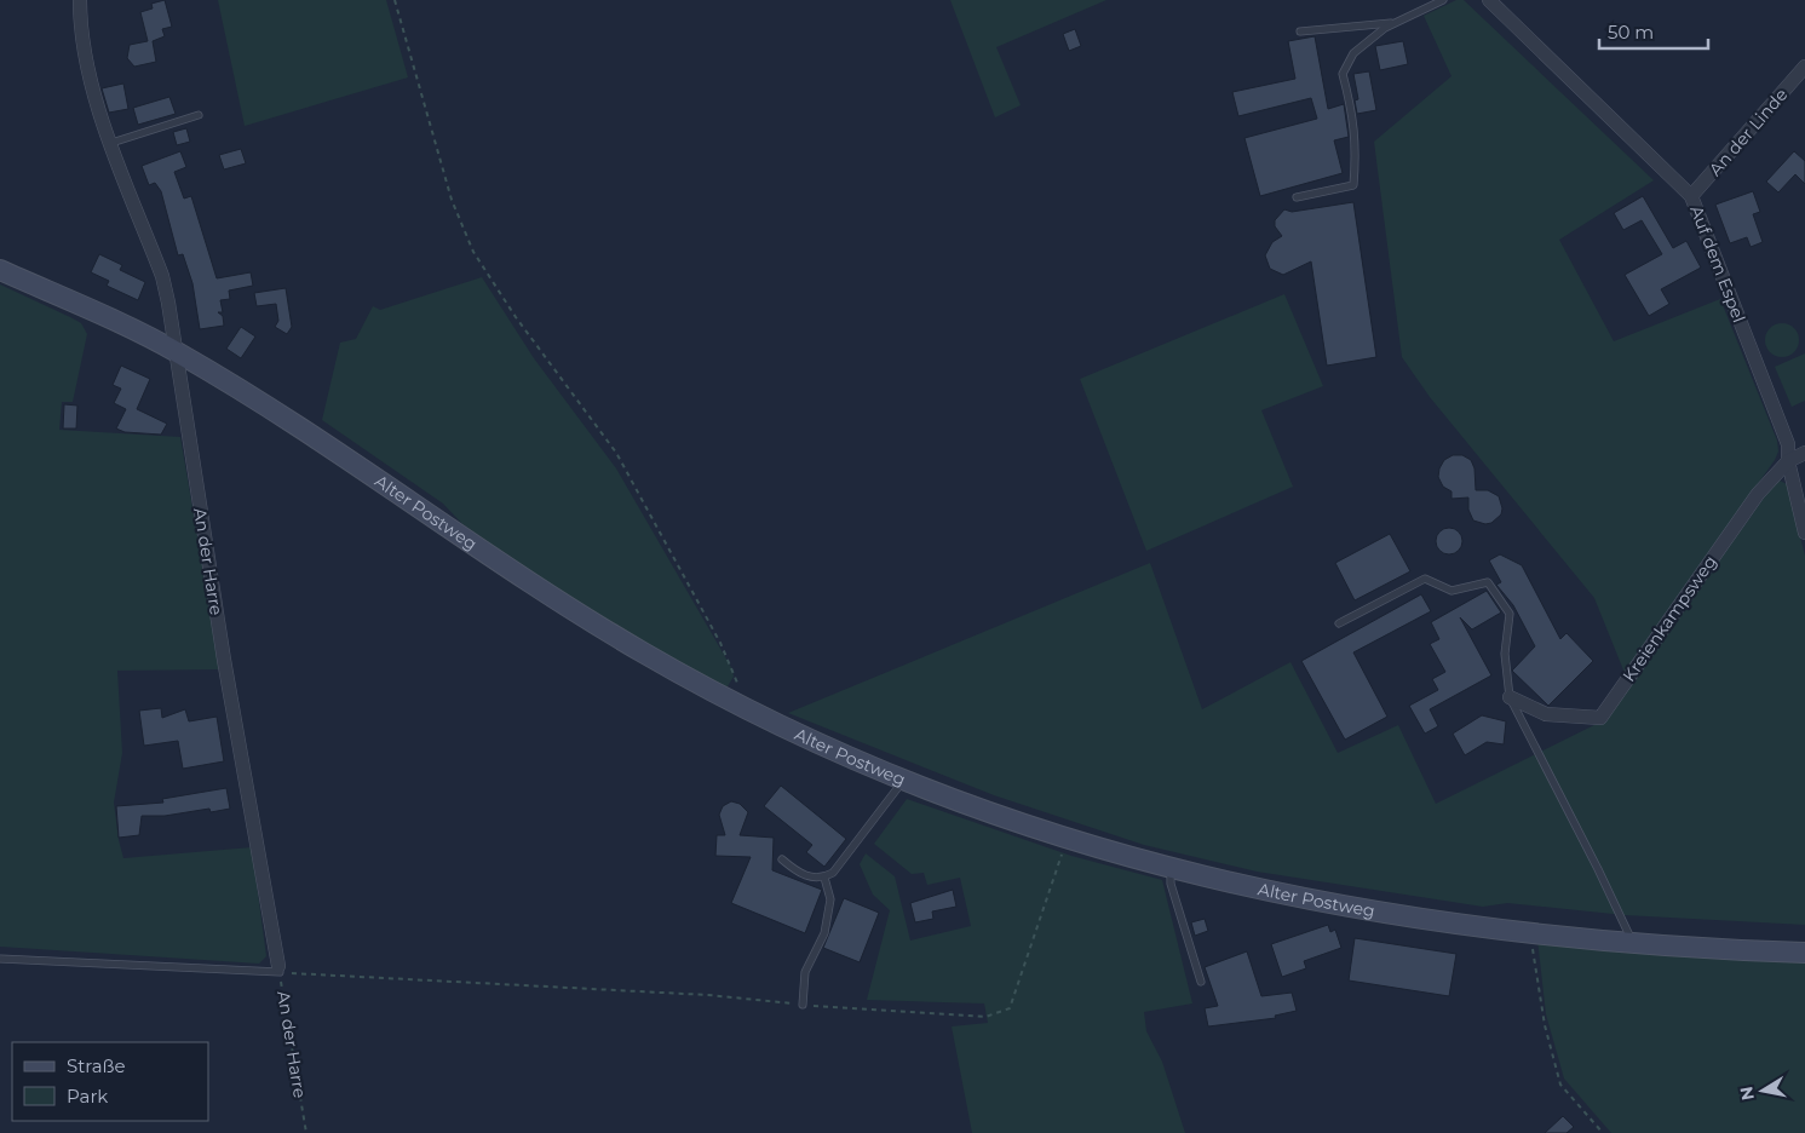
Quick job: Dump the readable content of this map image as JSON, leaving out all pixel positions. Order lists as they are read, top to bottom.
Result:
{
  "streets": {
    "main road": ["Alter Postweg"],
    "street": [
      "An der Linde",
      "Auf dem Espel",
      "An der Harre",
      "Kreienkampsweg"
    ]
  },
  "crossings": [
    ["An der Linde", "Auf dem Espel"],
    ["Auf dem Espel", "Kreienkampsweg"],
    ["Alter Postweg", "An der Harre"]
  ],
  "legend": ["Straße", "Park"],
  "scale_bar": "50 m",
  "north": "left"
}
